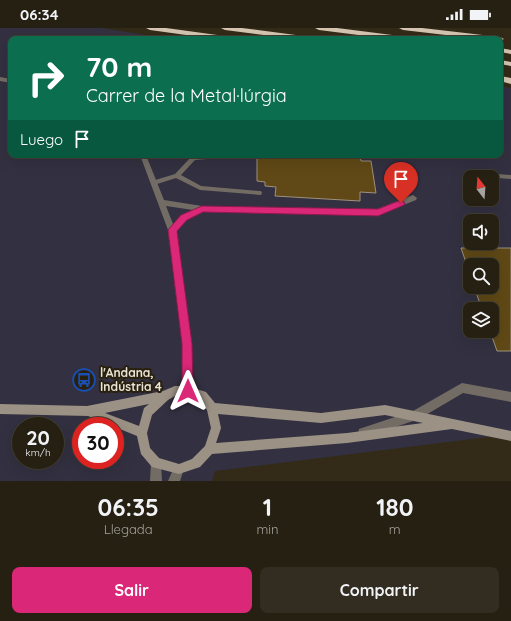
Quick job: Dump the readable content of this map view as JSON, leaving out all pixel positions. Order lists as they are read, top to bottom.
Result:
{
  "places": {
    "bus stop": ["l'Andana, Indústria 4"]
  },
  "north": "top",
  "page": {
    "status": "06:34",
    "turn": ["70 m", "Carrer de la Metal·lúrgia"],
    "then": "Luego",
    "speed": "20 km/h",
    "limit": "30",
    "eta": [
      "06:35",
      "Llegada",
      "1",
      "min",
      "180",
      "m"
    ],
    "buttons": ["Salir", "Compartir"]
  }
}
